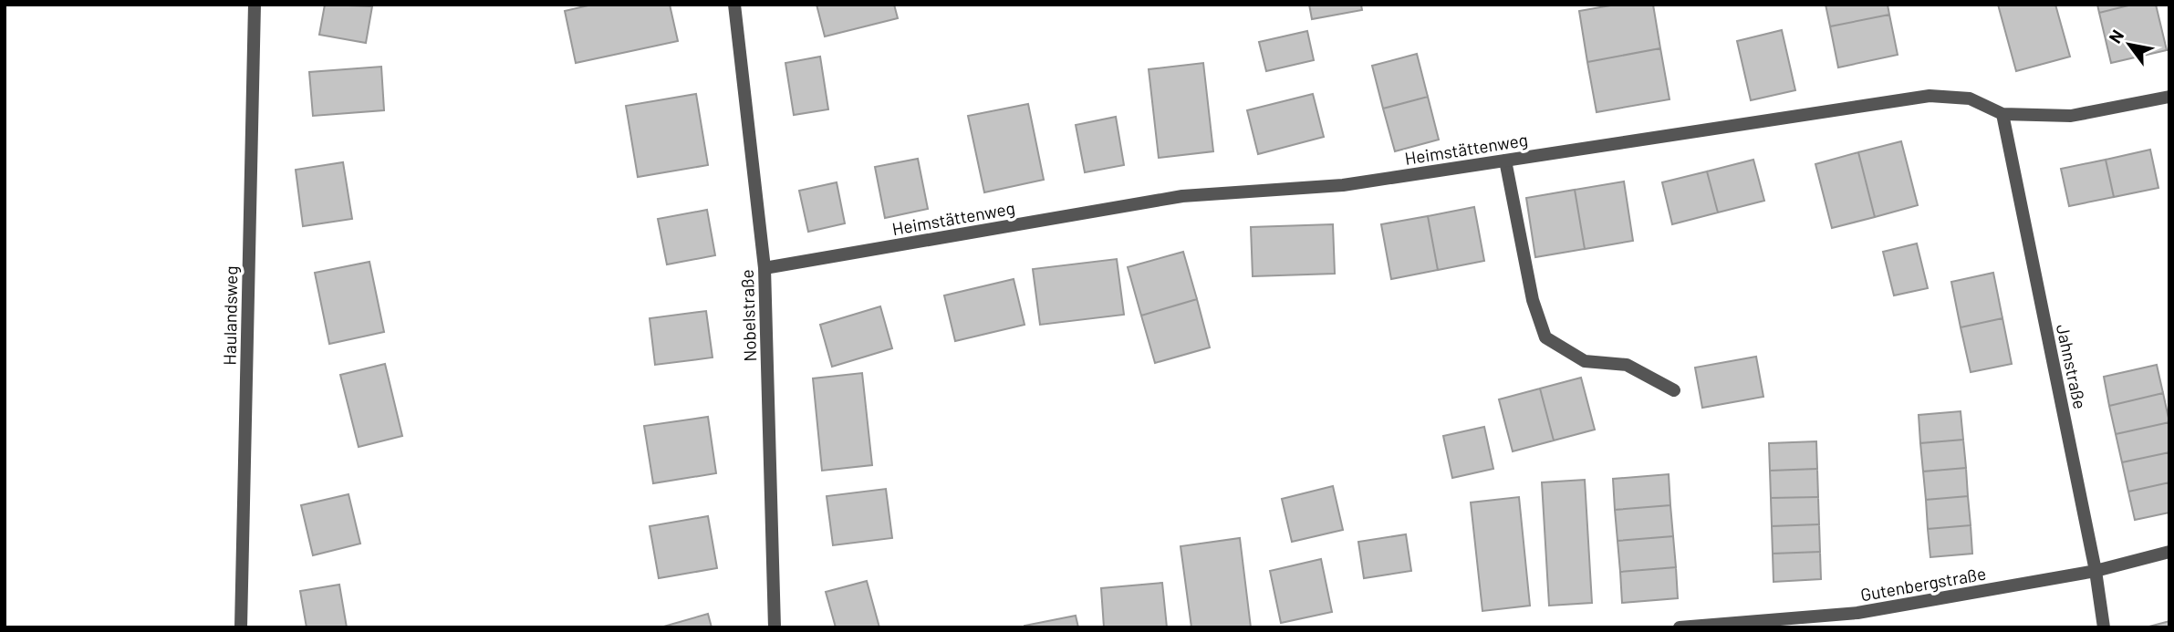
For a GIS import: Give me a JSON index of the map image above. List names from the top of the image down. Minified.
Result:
{"streets":{"street":["Heimstättenweg","Haulandsweg","Nobelstraße","Jahnstraße","Gutenbergstraße"]},"crossings":[["Heimstättenweg","Nobelstraße"],["Heimstättenweg","Jahnstraße"],["Jahnstraße","Gutenbergstraße"]],"north":"top left"}
